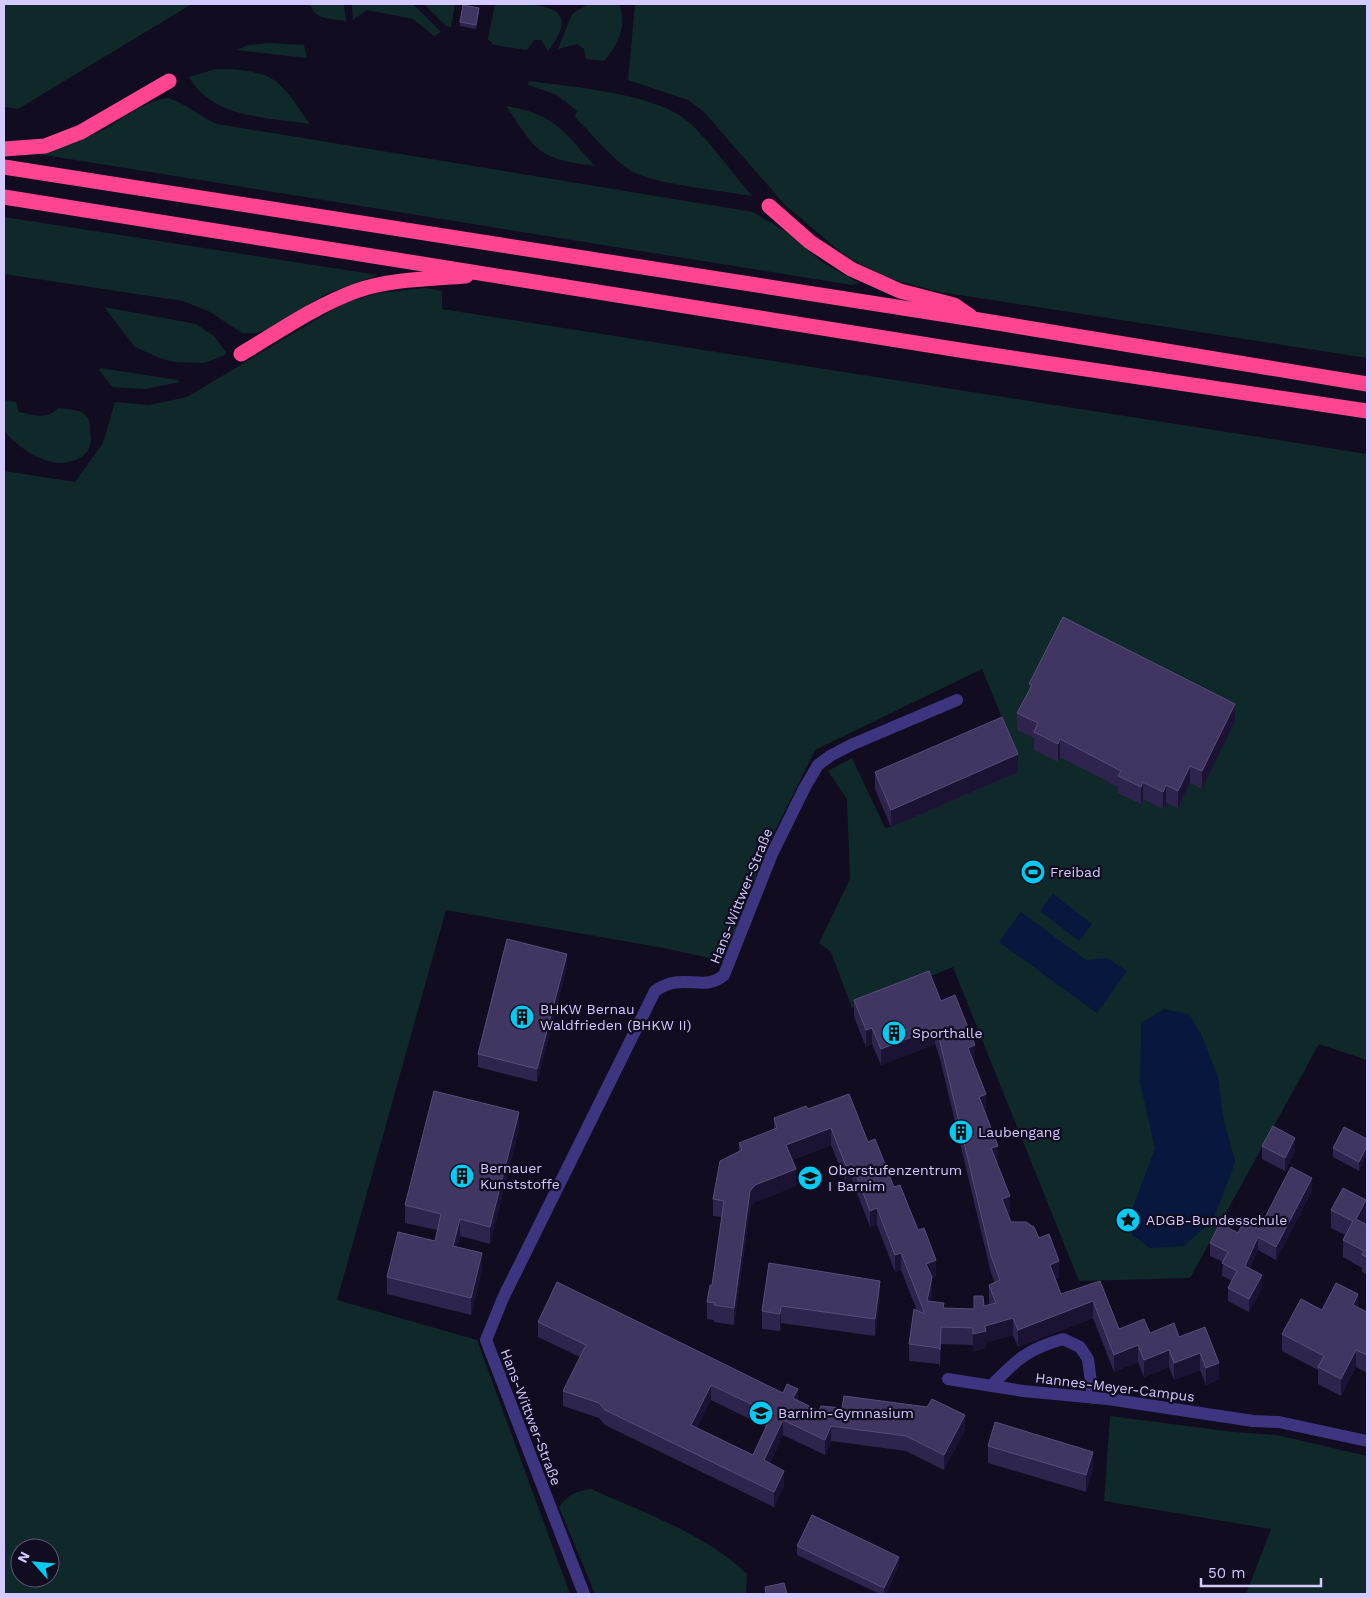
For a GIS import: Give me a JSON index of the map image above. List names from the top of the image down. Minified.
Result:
{"streets":{"street":["Hans-Wittwer-Straße","Hannes-Meyer-Campus"]},"places":{"sports":["Freibad"],"building":["BHKW Bernau Waldfrieden (BHKW II)","Sporthalle","Laubengang","Bernauer Kunststoffe"],"school or university":["Oberstufenzentrum I Barnim","Barnim-Gymnasium"],"place":["ADGB-Bundesschule"]},"scale_bar":"50 m","north":"top left"}
